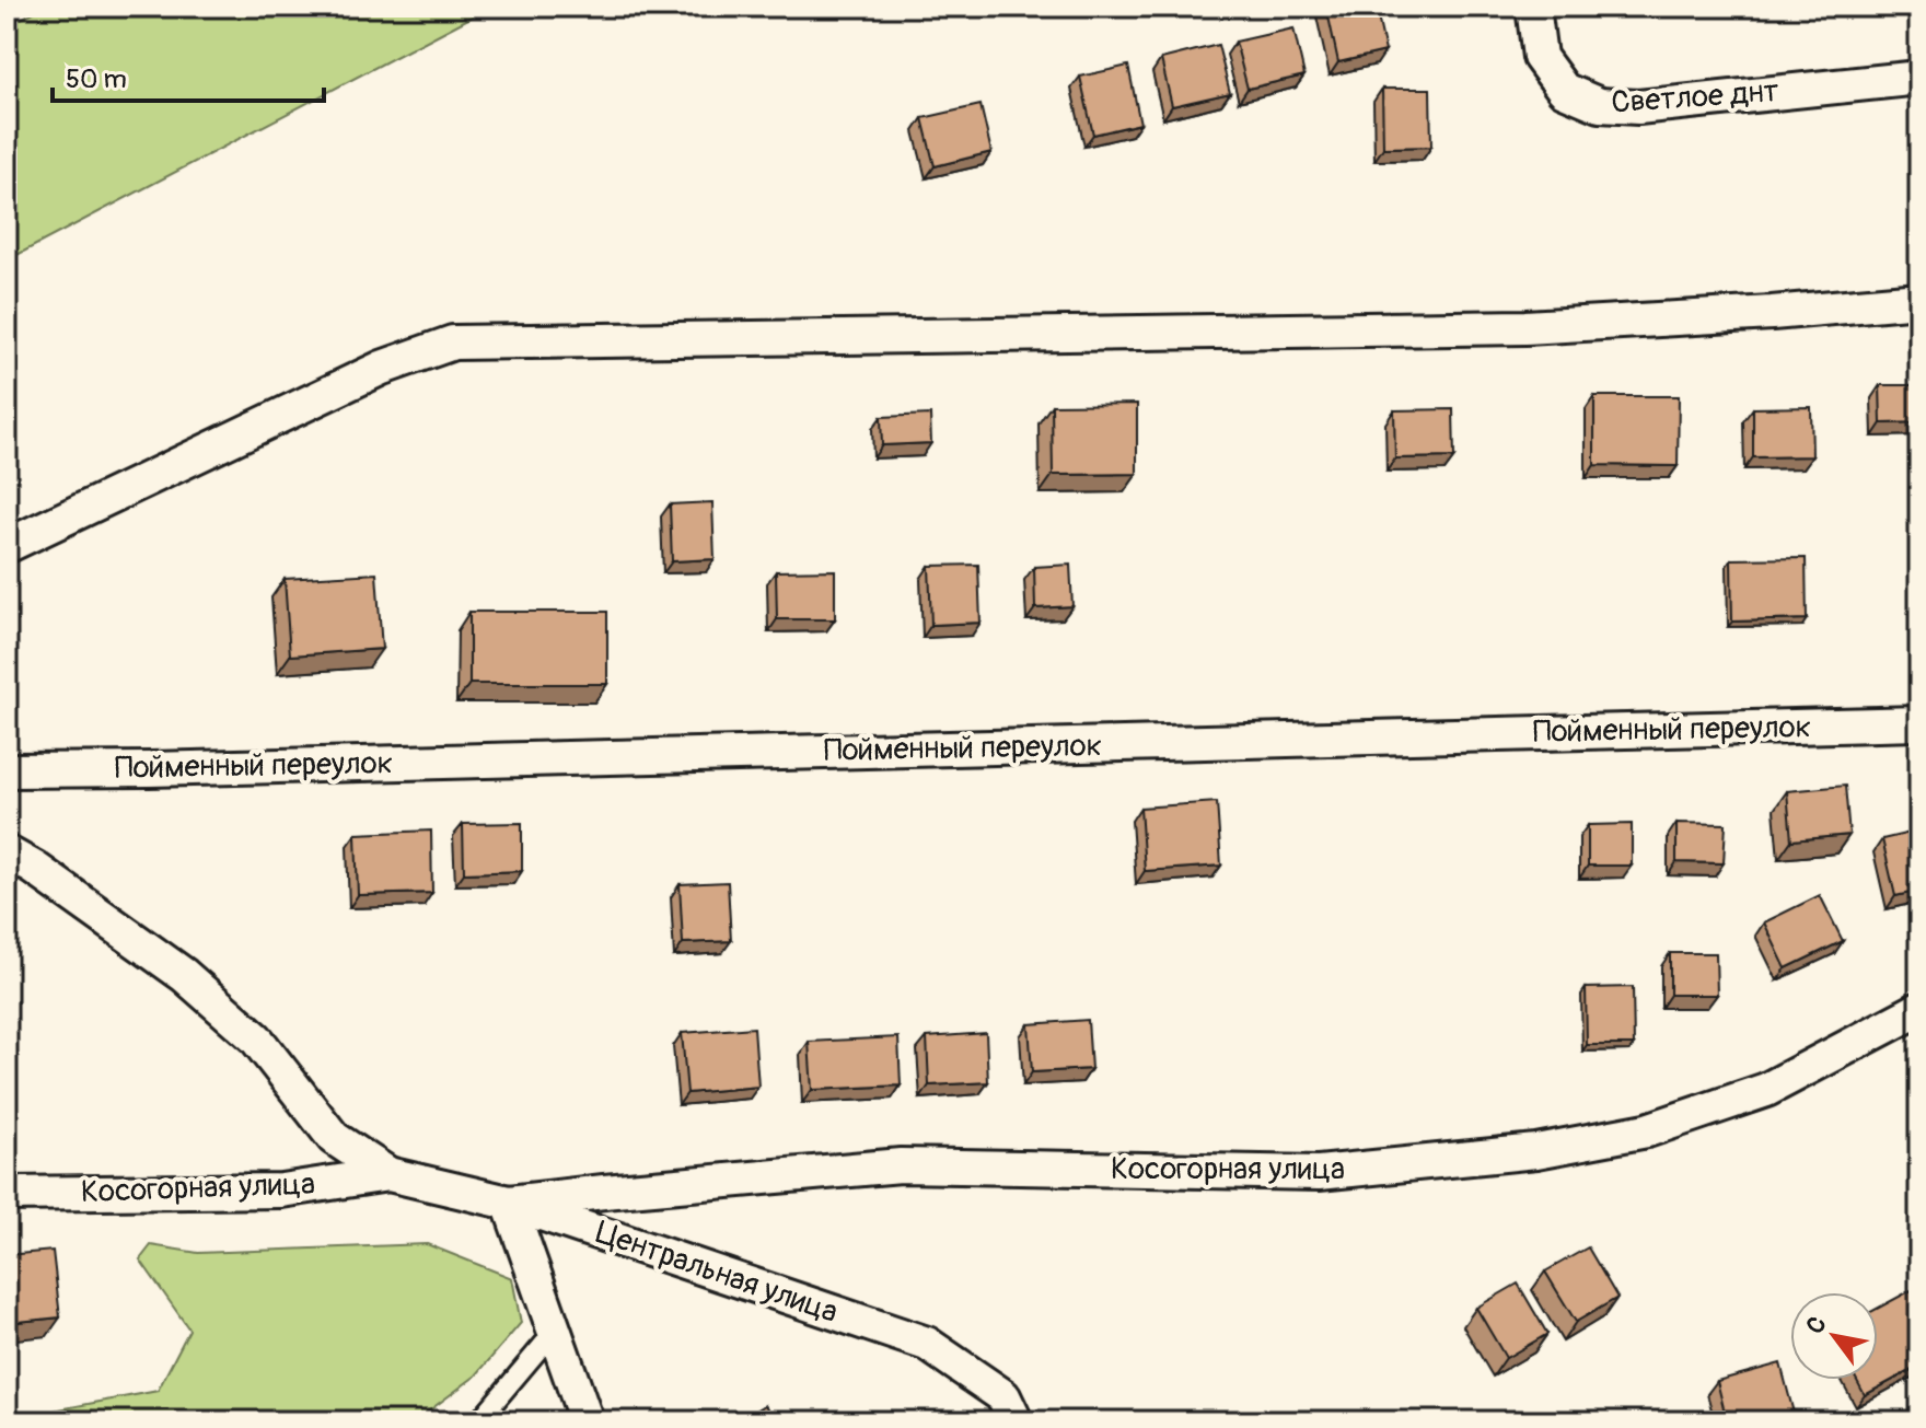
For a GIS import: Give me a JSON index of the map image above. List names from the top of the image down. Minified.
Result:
{"streets":{"street":["Светлое днт","Пойменный переулок","Косогорная улица","Центральная улица"]},"crossings":[["Косогорная улица","Центральная улица"]],"scale_bar":"50 m","north":"top left"}
